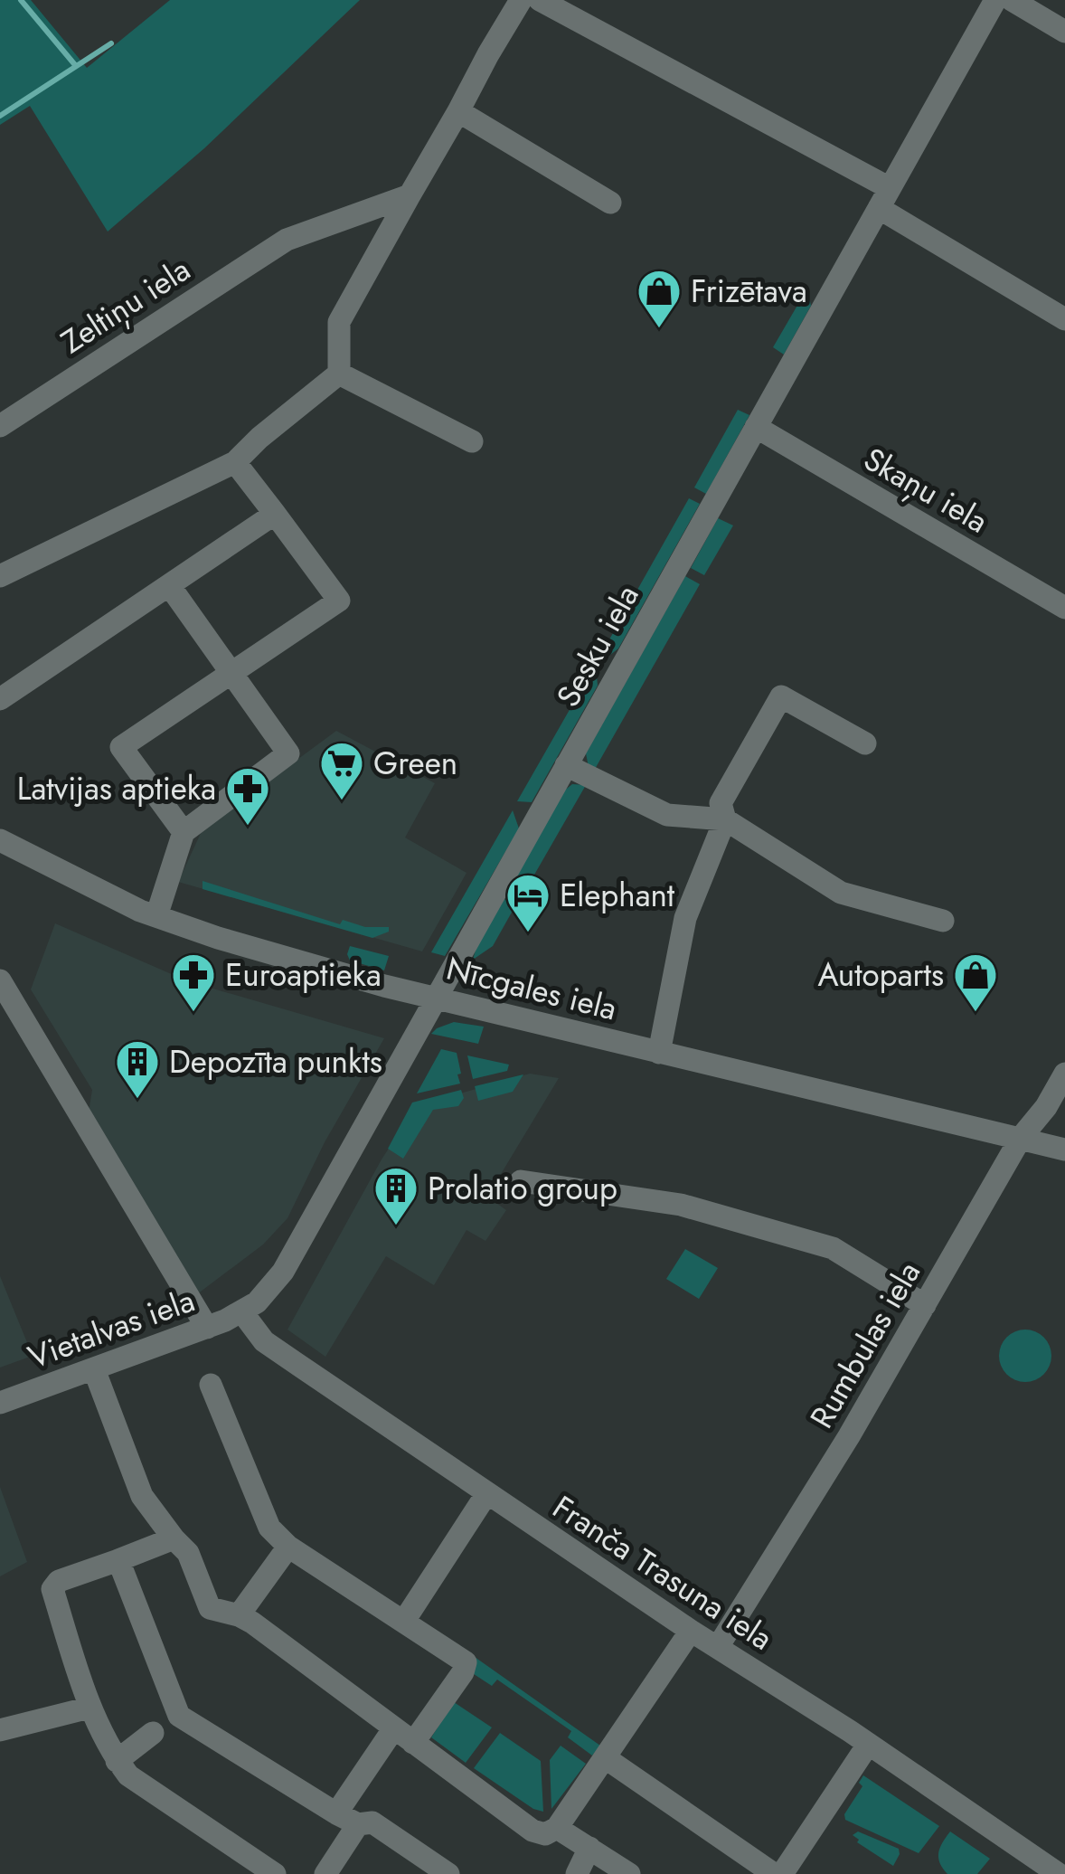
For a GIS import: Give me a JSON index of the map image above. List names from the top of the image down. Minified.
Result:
{"streets":{"street":["Zeltiņu iela","Skaņu iela","Sesku iela","Nīcgales iela","Vietalvas iela","Rumbulas iela","Franča Trasuna iela"]},"crossings":[["Skaņu iela","Sesku iela"],["Sesku iela","Nīcgales iela"],["Sesku iela","Vietalvas iela"],["Sesku iela","Franča Trasuna iela"],["Nīcgales iela","Rumbulas iela"],["Vietalvas iela","Franča Trasuna iela"],["Rumbulas iela","Franča Trasuna iela"]],"places":{"shop":["Frizētava","Autoparts"],"supermarket":["Green"],"pharmacy":["Latvijas aptieka","Euroaptieka"],"hotel":["Elephant"],"building":["Depozīta punkts","Prolatio group"]}}
